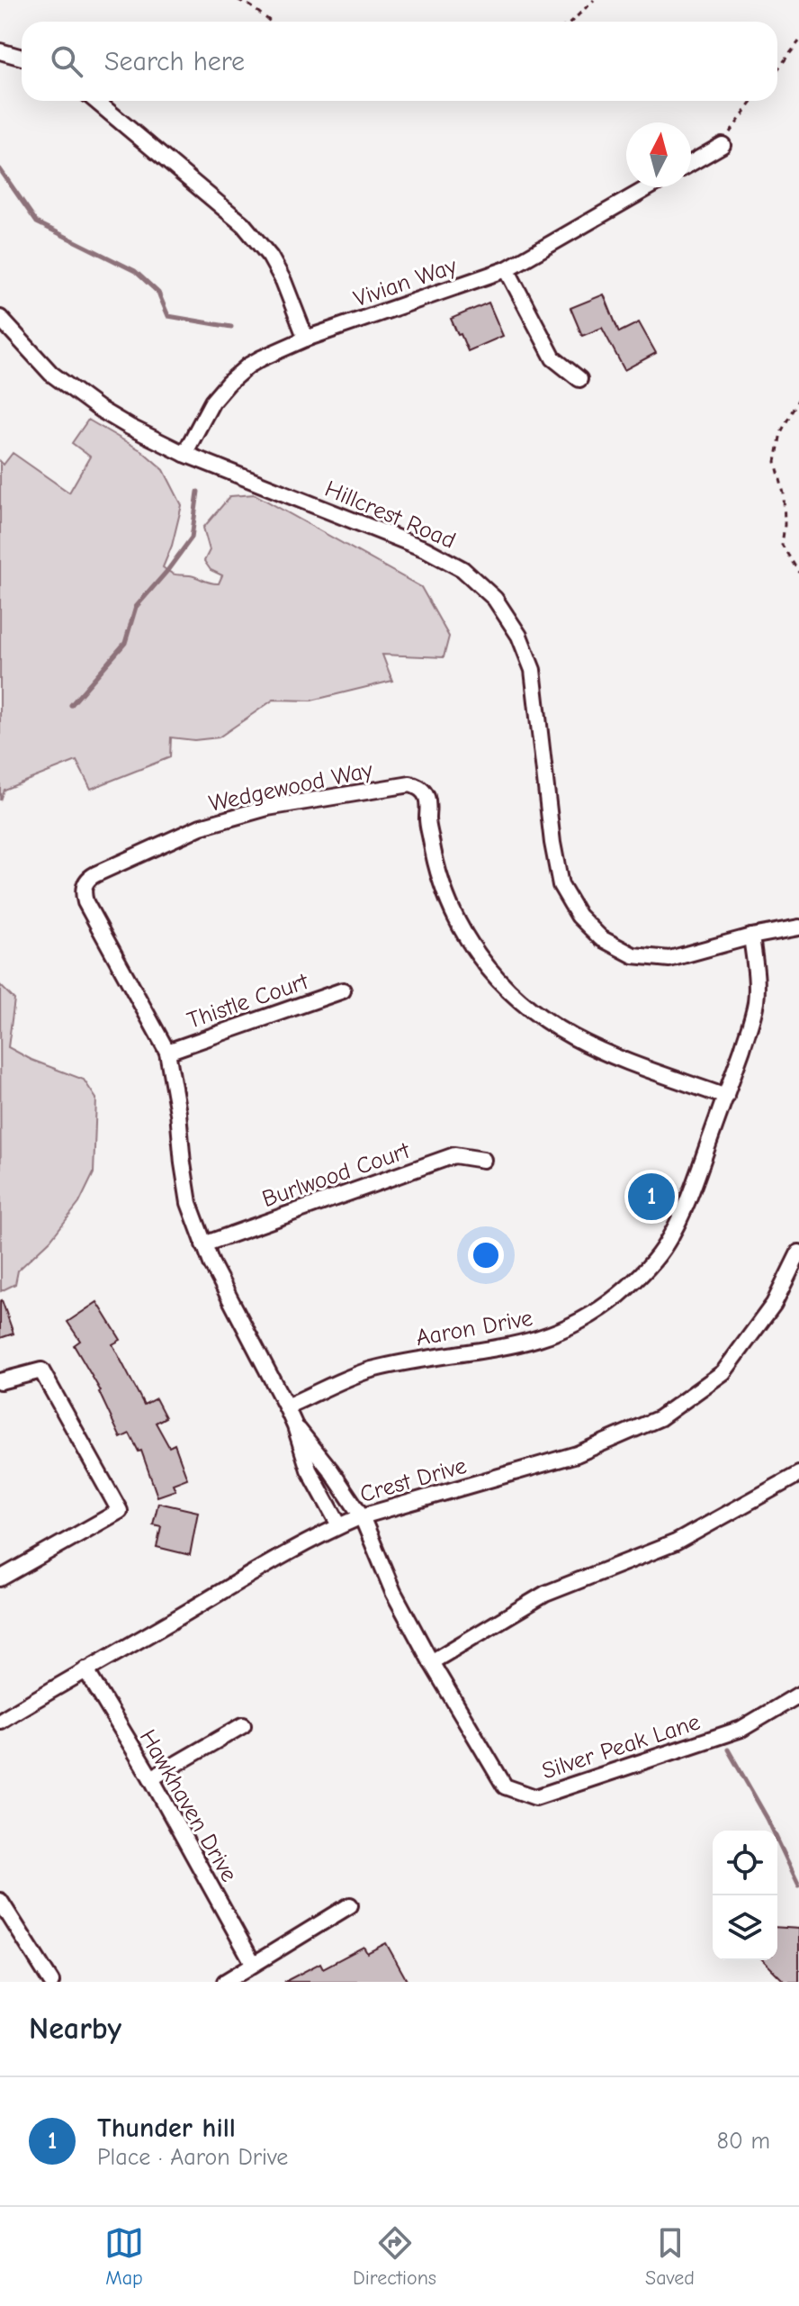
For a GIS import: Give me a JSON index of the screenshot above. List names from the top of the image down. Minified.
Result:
{"streets":{"street":["Vivian Way","Hillcrest Road","Wedgewood Way","Thistle Court","Burlwood Court","Aaron Drive","Crest Drive","Silver Peak Lane","Hawkhaven Drive"]},"crossings":[["Vivian Way","Hillcrest Road"],["Hillcrest Road","Aaron Drive"],["Wedgewood Way","Thistle Court"],["Wedgewood Way","Burlwood Court"],["Wedgewood Way","Aaron Drive"],["Wedgewood Way","Crest Drive"],["Wedgewood Way","Silver Peak Lane"],["Crest Drive","Silver Peak Lane"],["Crest Drive","Hawkhaven Drive"]],"north":"top","page":{"search":"Search here","pins":"1","heading":"Nearby","list":[{"mark":"1","name":"Thunder hill","note":"Place · Aaron Drive","value":"80 m"}],"nav":["Map","Directions","Saved"]}}
